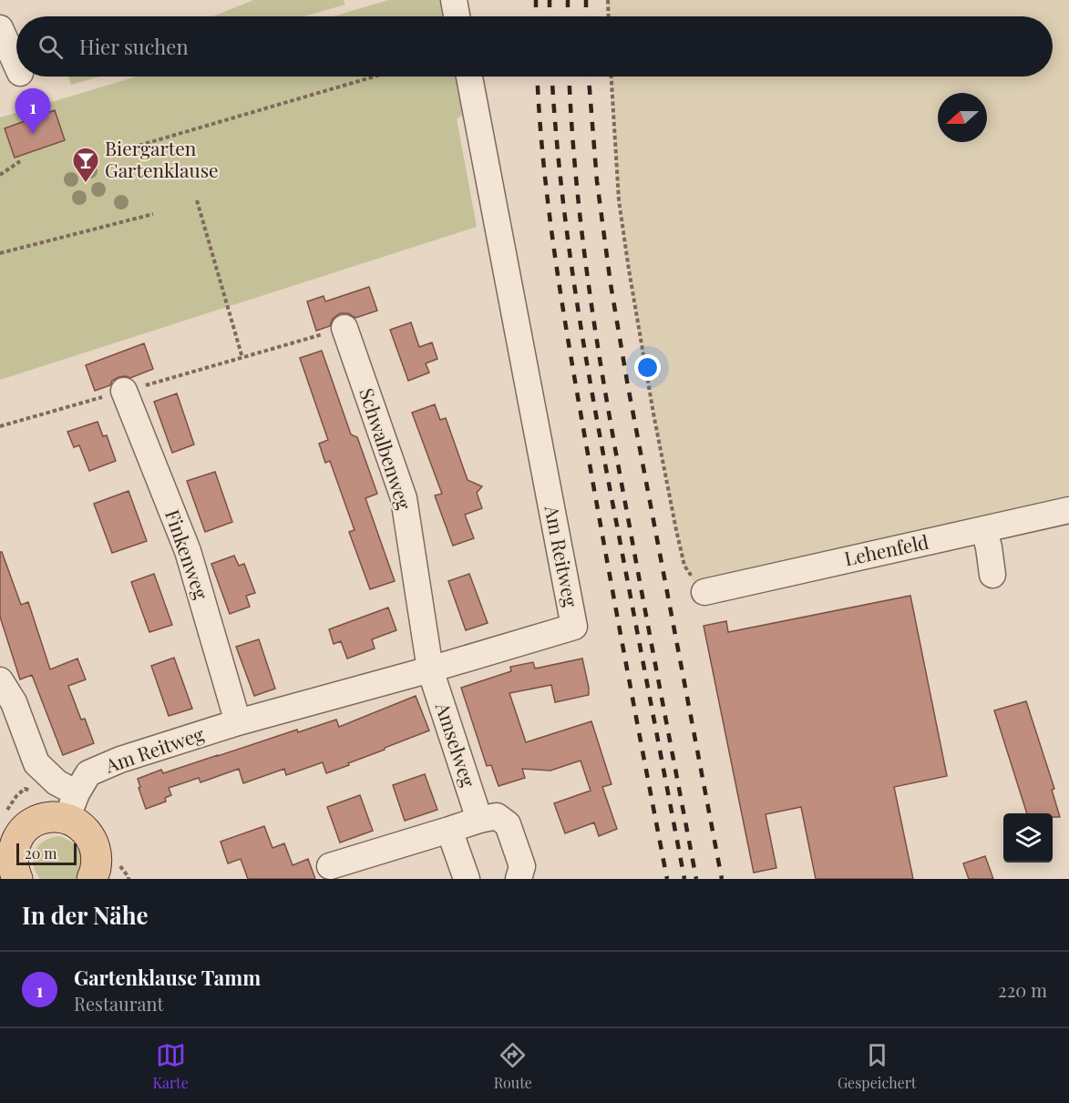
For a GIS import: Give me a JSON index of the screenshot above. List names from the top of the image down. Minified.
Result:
{"streets":{"street":["Schwalbenweg","Lehenfeld","Finkenweg","Am Reitweg","Amselweg"]},"crossings":[["Schwalbenweg","Am Reitweg"],["Schwalbenweg","Amselweg"],["Finkenweg","Am Reitweg"],["Am Reitweg","Amselweg"]],"places":{"bar":["Biergarten Gartenklause"]},"scale_bar":"20 m","north":"left","page":{"search":"Hier suchen","pins":"1","scale":"20 m","heading":"In der Nähe","list":[{"mark":"1","name":"Gartenklause Tamm","note":"Restaurant","value":"220 m"}],"nav":["Karte","Route","Gespeichert"]}}
